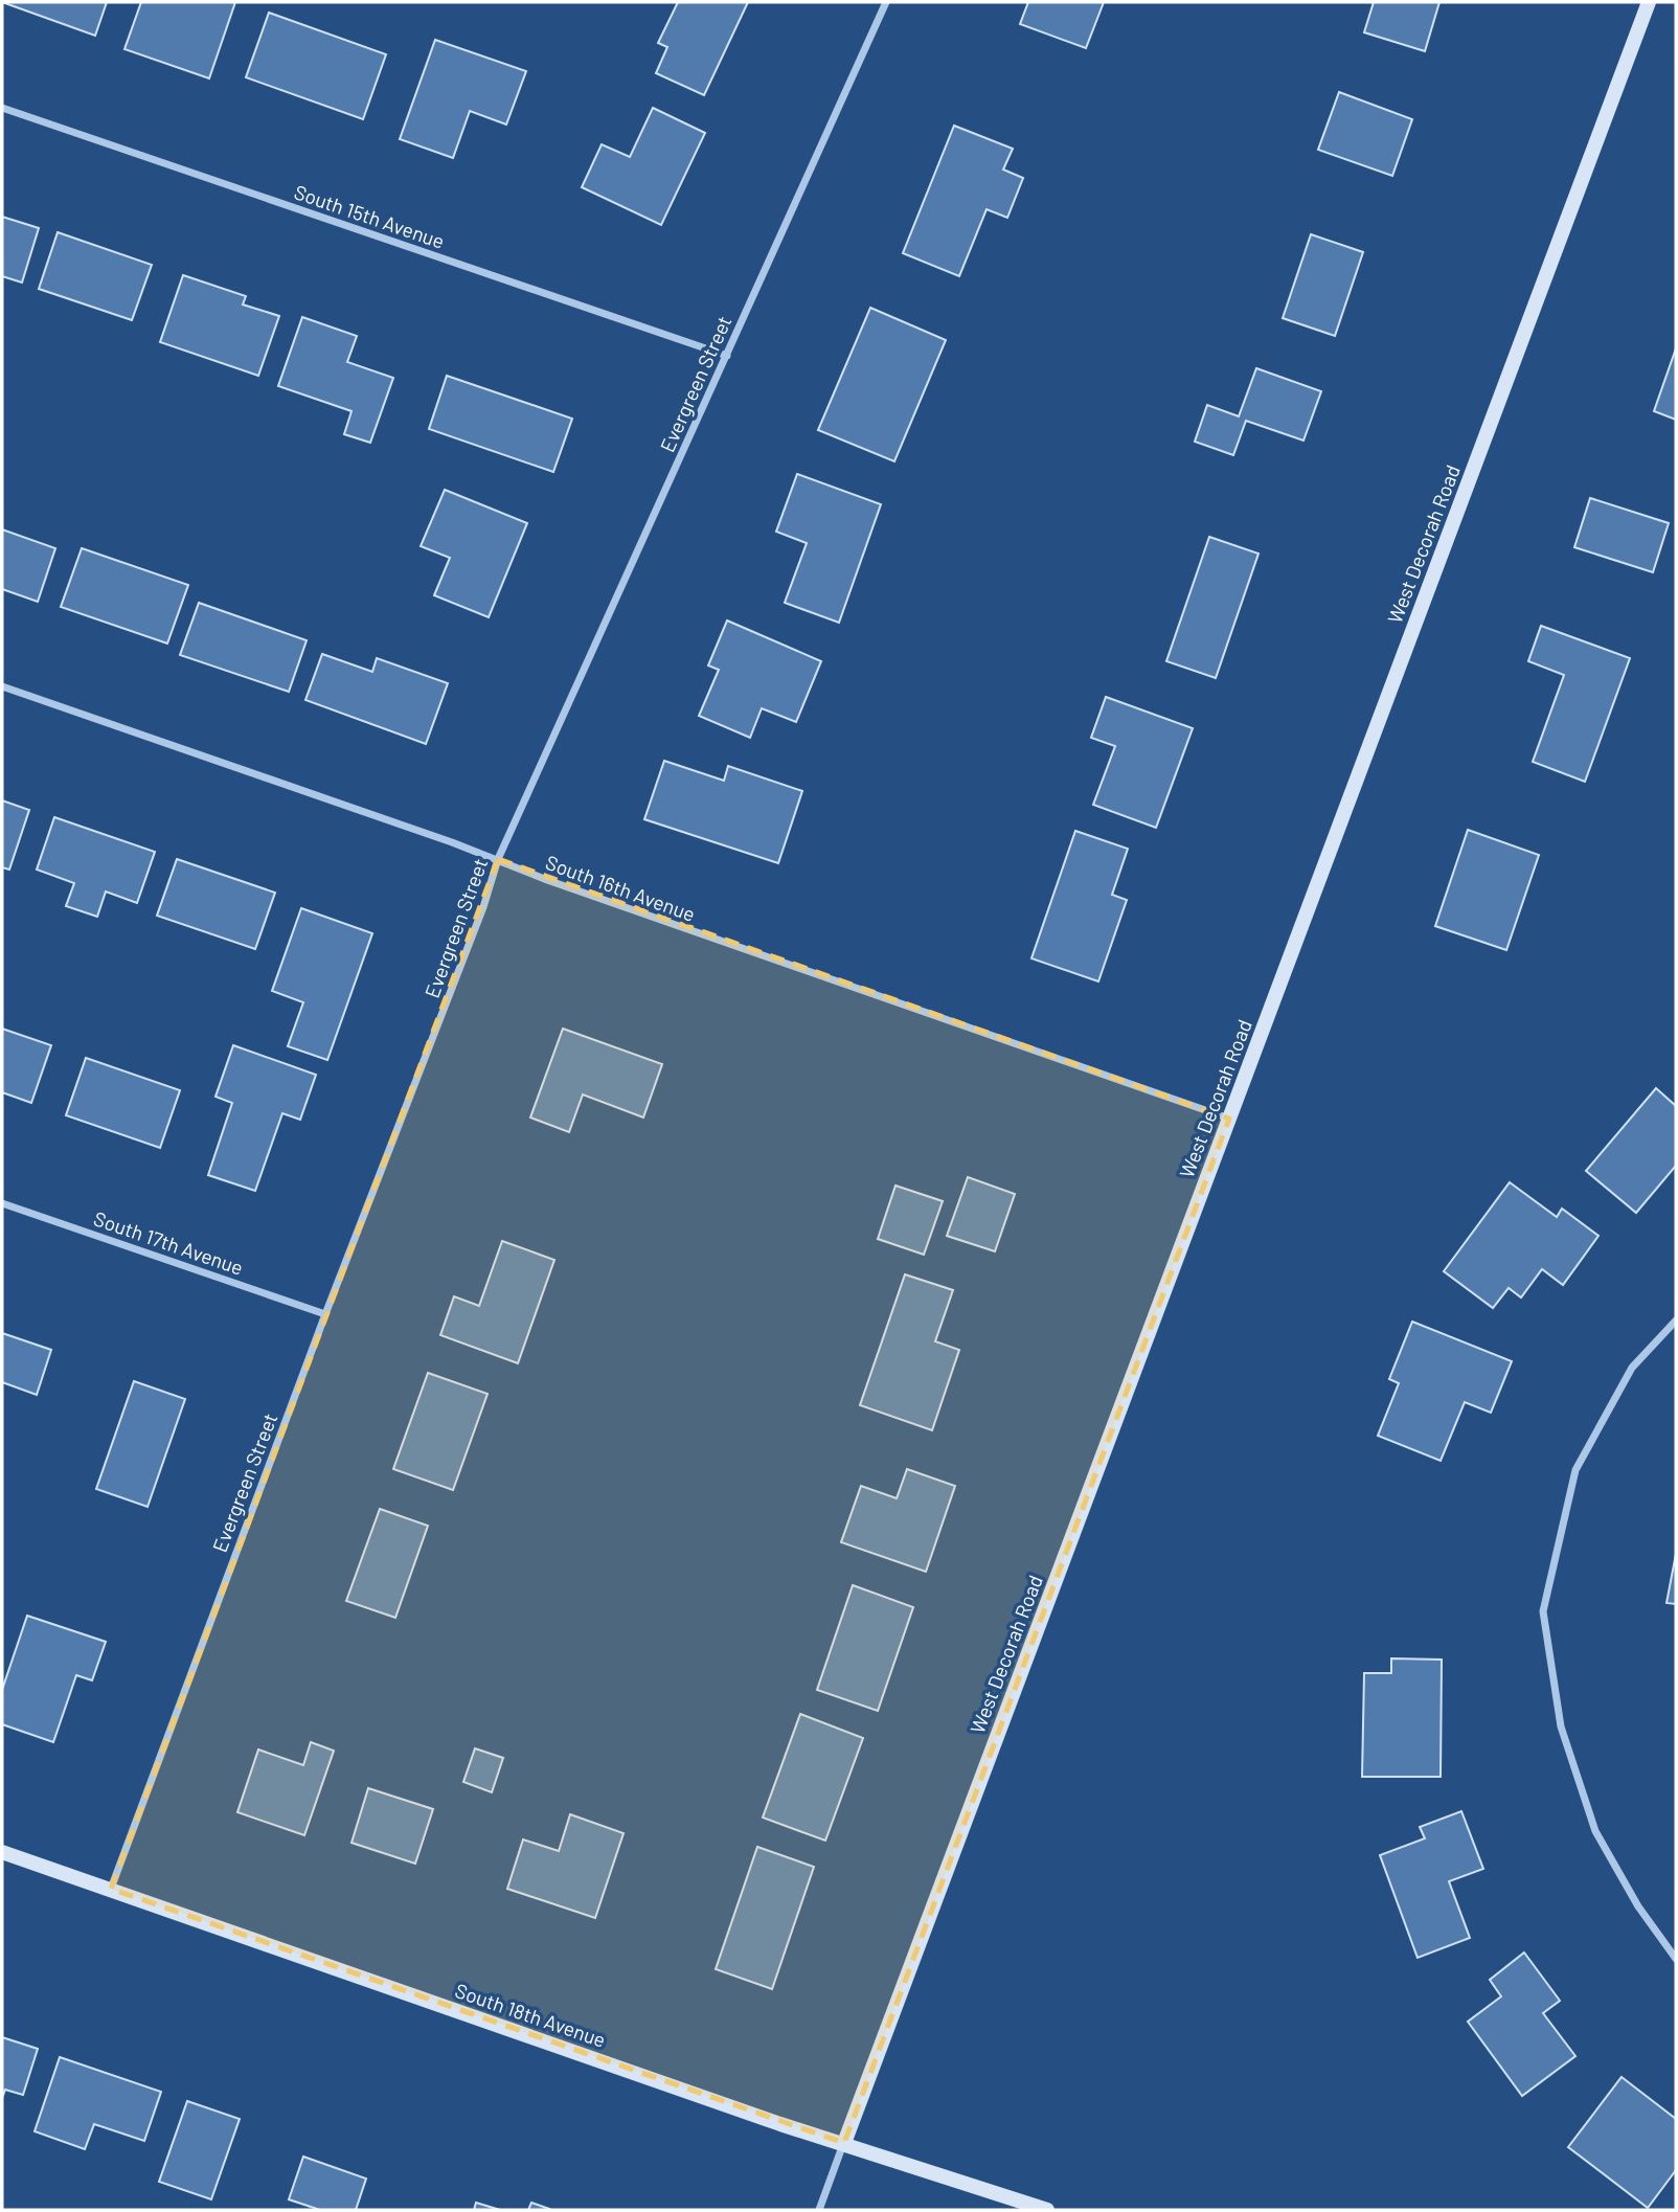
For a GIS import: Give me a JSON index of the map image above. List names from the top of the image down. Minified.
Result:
{"streets":{"street":["South 15th Avenue","Evergreen Street","West Decorah Road","South 16th Avenue","South 17th Avenue","South 18th Avenue"]},"crossings":[["South 15th Avenue","Evergreen Street"],["Evergreen Street","South 16th Avenue"],["Evergreen Street","South 17th Avenue"],["Evergreen Street","South 18th Avenue"],["West Decorah Road","South 16th Avenue"],["West Decorah Road","South 18th Avenue"]]}
